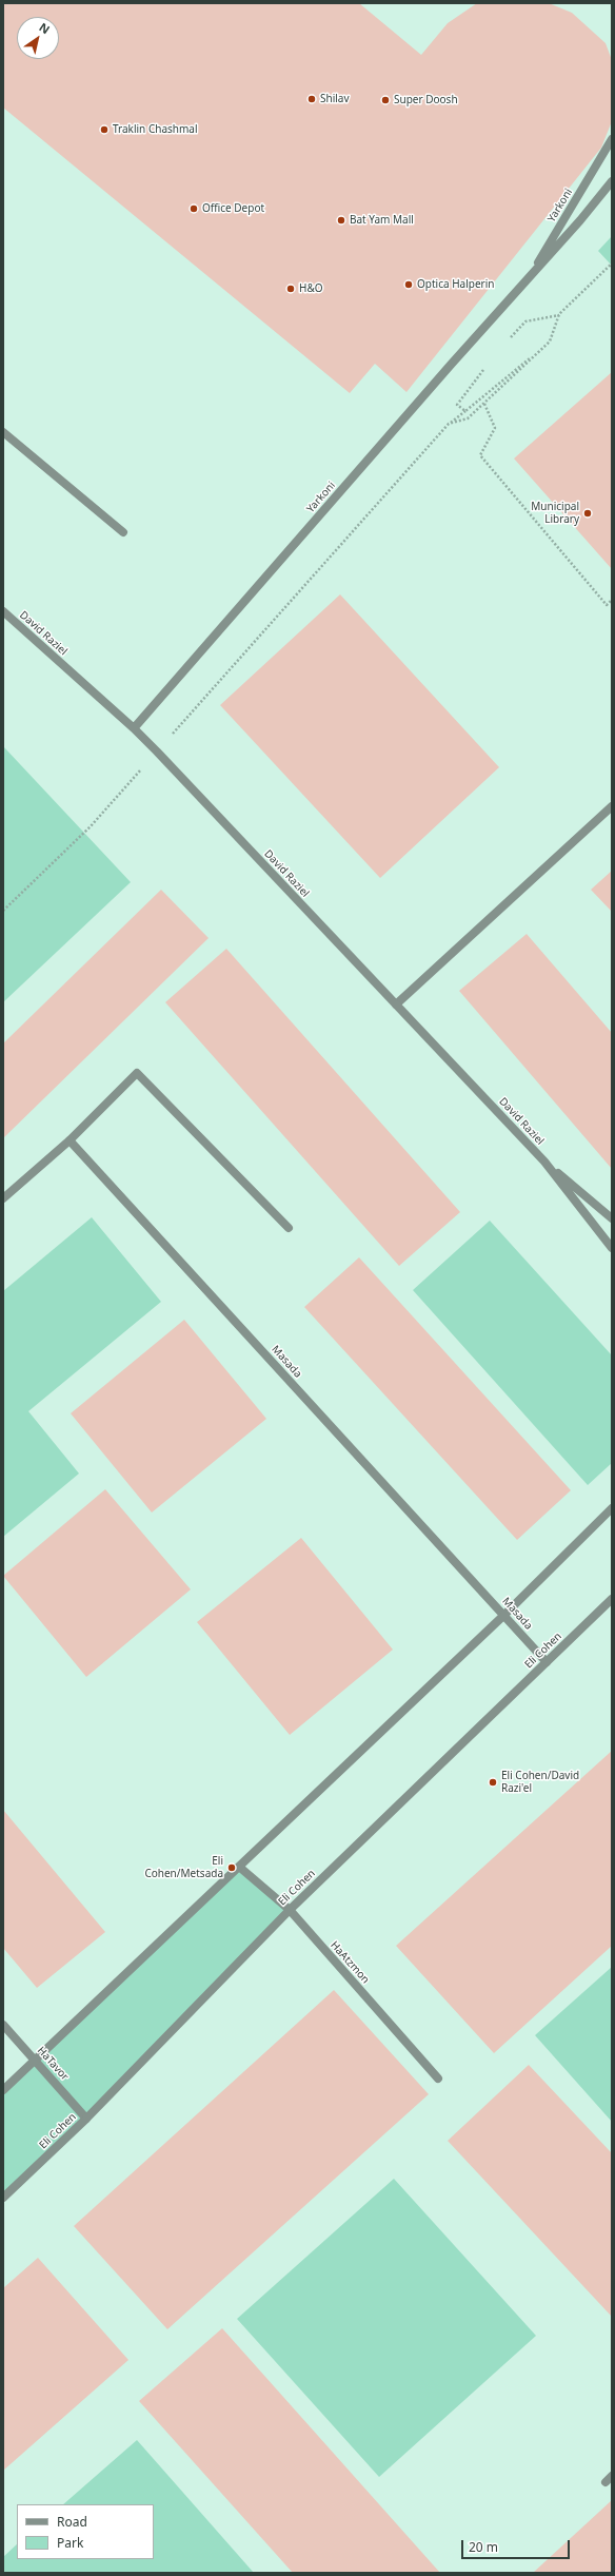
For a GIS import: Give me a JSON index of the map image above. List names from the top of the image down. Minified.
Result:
{"streets":{"street":["Yarkoni","David Raziel","Masada","Eli Cohen","HaAtzmon","HaTavor"]},"crossings":[["Yarkoni","David Raziel"],["Masada","Eli Cohen"],["Eli Cohen","HaAtzmon"],["Eli Cohen","HaTavor"]],"places":["Shilav","Super Doosh","Traklin Chashmal","Office Depot","Bat Yam Mall","Optica Halperin","H&O","Municipal Library","Eli Cohen/David Razi'el","Eli Cohen/Metsada"],"legend":["Road","Park"],"scale_bar":"20 m","north":"top right"}
